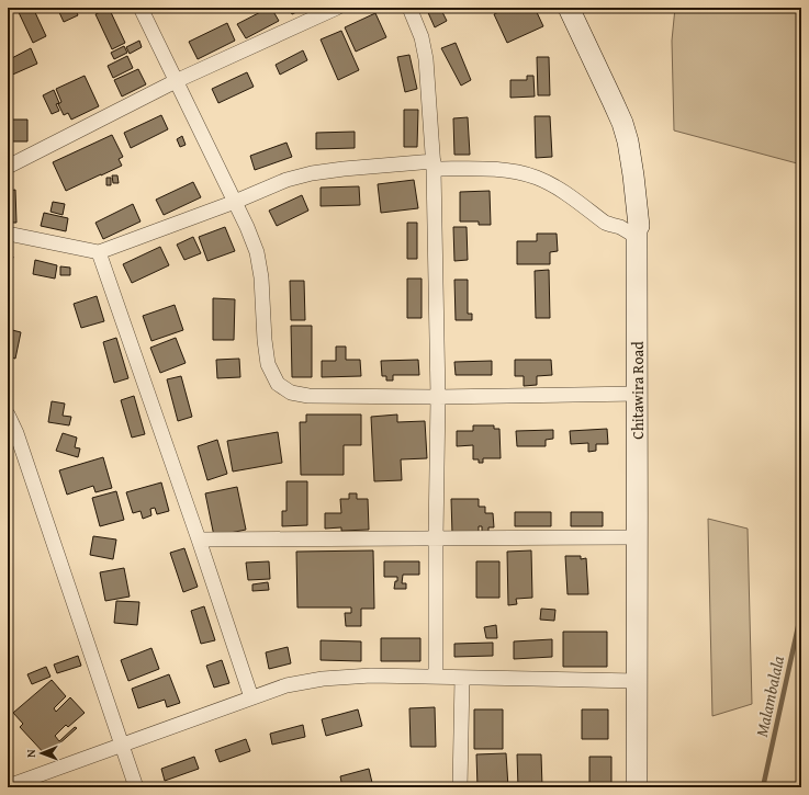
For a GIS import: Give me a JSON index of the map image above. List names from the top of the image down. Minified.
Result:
{"streets":{"street":["Chitawira Road"]},"water":["Malambalala"],"north":"left"}
